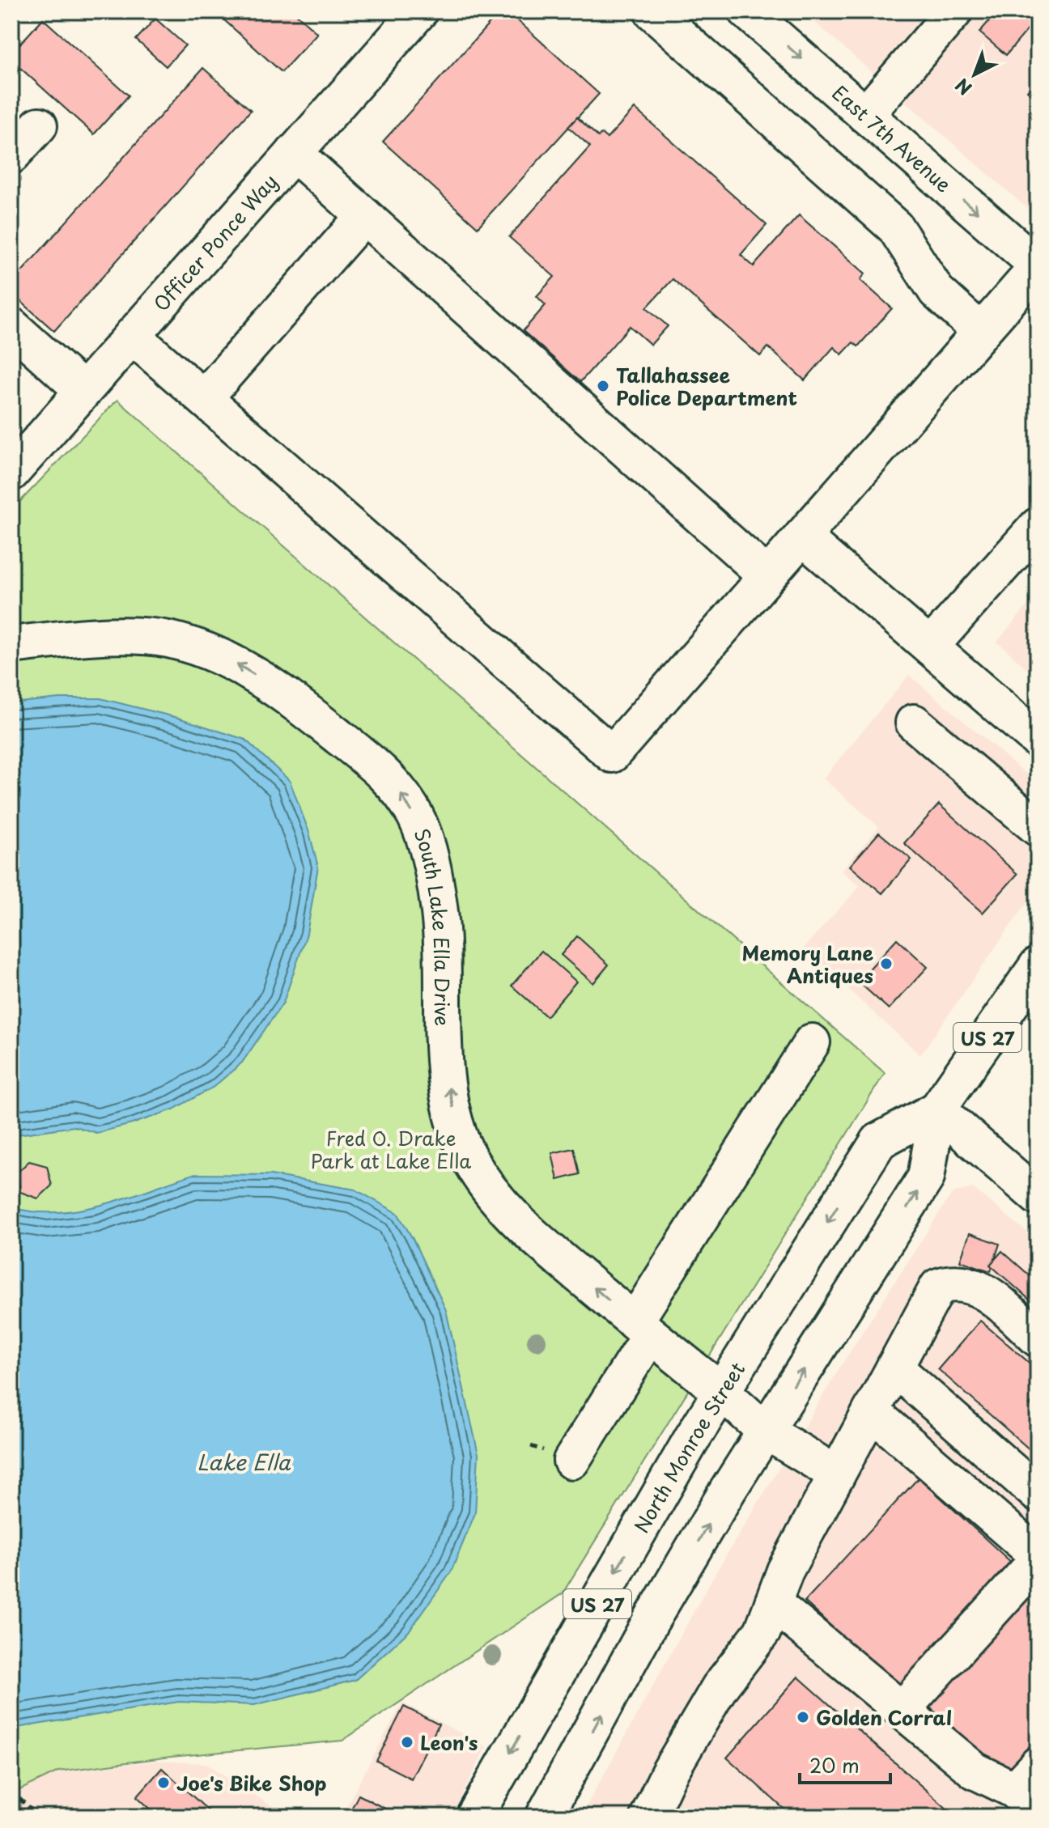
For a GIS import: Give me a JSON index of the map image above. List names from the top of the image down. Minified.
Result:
{"streets":{"street":["East 7th Avenue","Officer Ponce Way","South Lake Ella Drive","US 27","North Monroe Street"]},"crossings":[["South Lake Ella Drive","North Monroe Street"]],"one_way":["South Lake Ella Drive"],"water":["Lake Ella"],"parks":["Fred O. Drake Park at Lake Ella"],"places":["Tallahassee Police Department","Memory Lane Antiques","Golden Corral","Leon's","Joe's Bike Shop"],"scale_bar":"20 m","north":"bottom left"}
